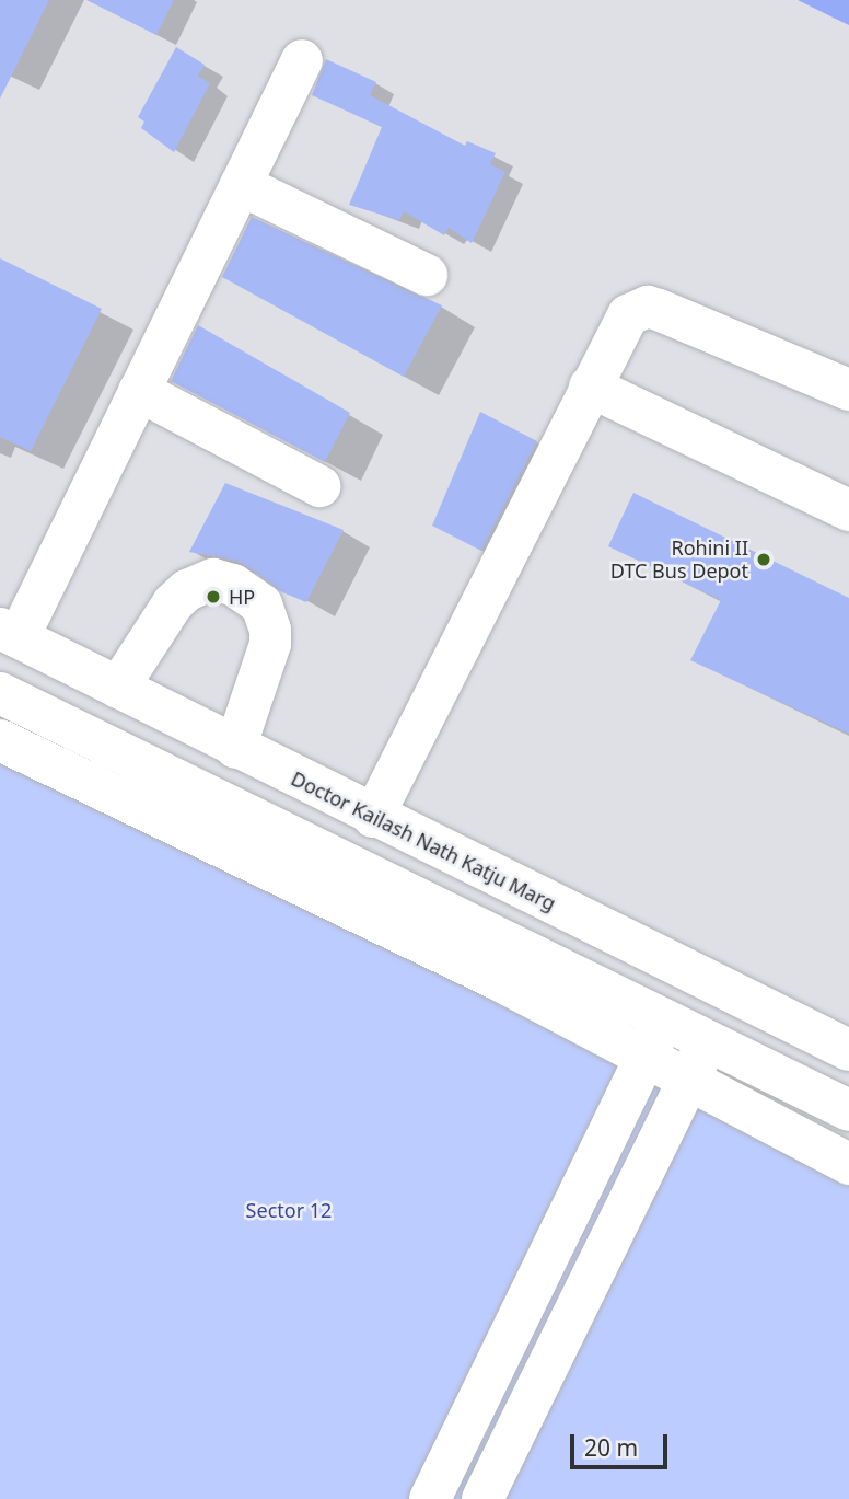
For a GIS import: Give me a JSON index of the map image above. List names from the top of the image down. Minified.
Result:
{"streets":{"main road":["Doctor Kailash Nath Katju Marg"]},"parks":["Sector 12"],"places":["Rohini II DTC Bus Depot","HP"],"scale_bar":"20 m"}
